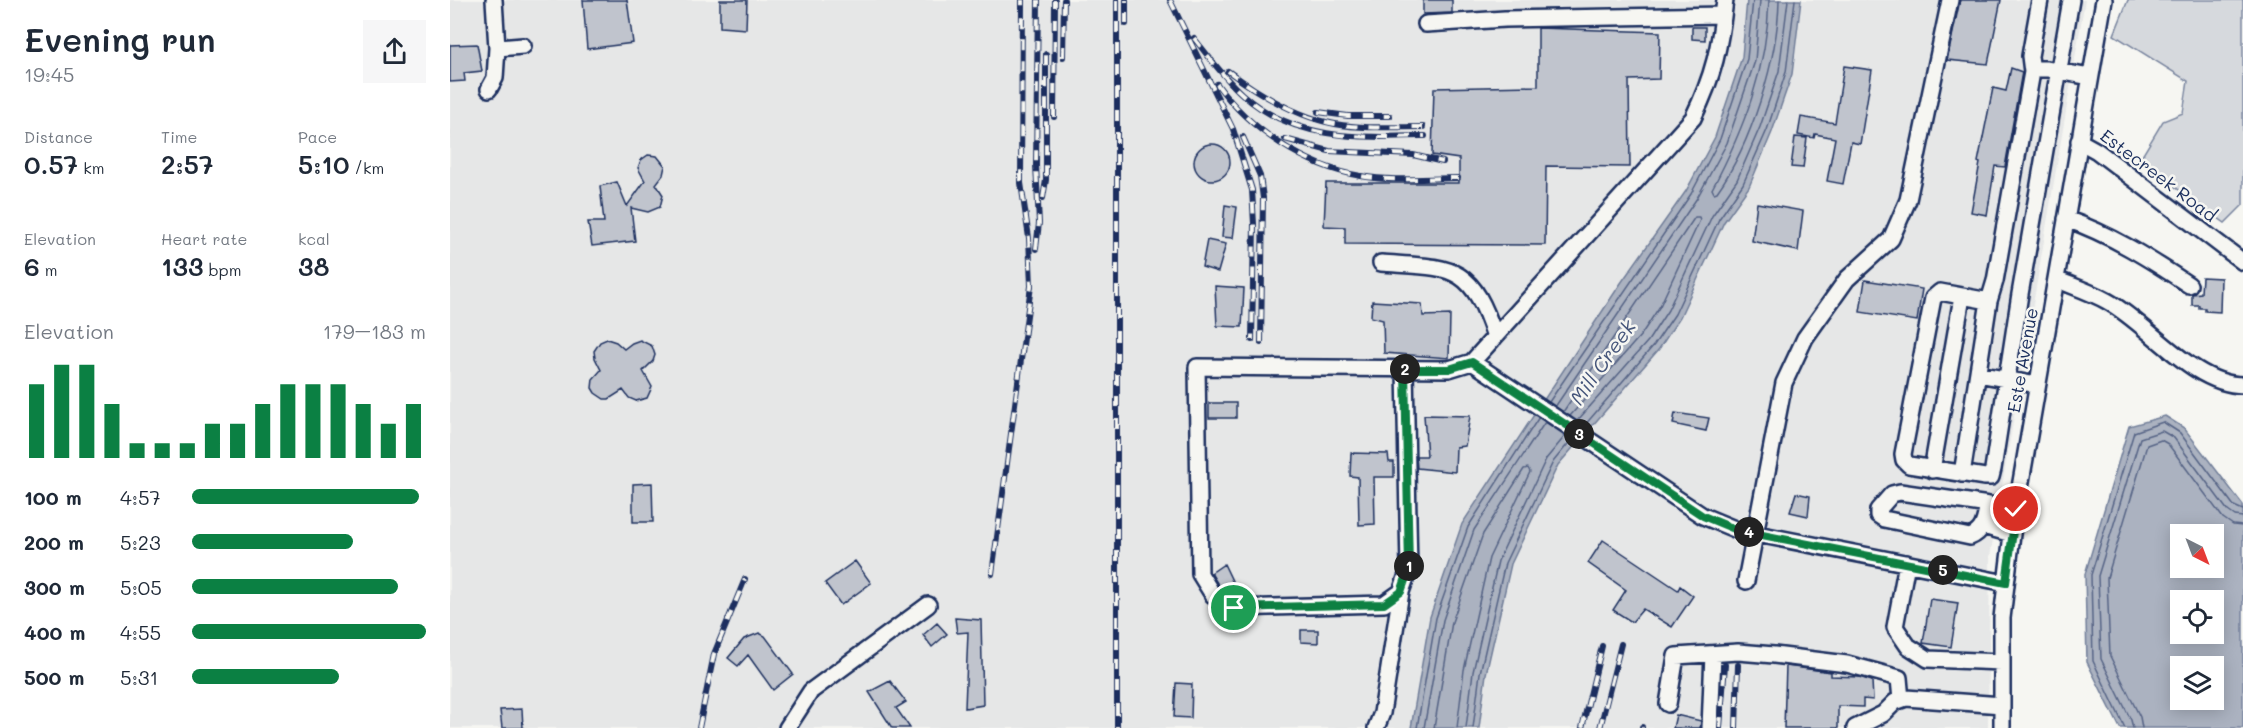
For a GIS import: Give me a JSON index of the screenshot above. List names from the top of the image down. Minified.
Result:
{"streets":{"street":["Estecreek Road","Este Avenue"]},"crossings":[["Estecreek Road","Este Avenue"]],"water":["Mill Creek"],"north":"bottom right","page":{"heading":["Evening run","19:45"],"stats":[["Distance","0.57 km"],["Time","2:57"],["Pace","5:10 /km"],["Elevation","6 m"],["Heart rate","133 bpm"],["kcal","38"]],"chart":["Elevation","179–183 m"],"pins":["2","3","4","1","5"],"list":[{"name":"100 m","note":"4:57"},{"name":"200 m","note":"5:23"},{"name":"300 m","note":"5:05"},{"name":"400 m","note":"4:55"},{"name":"500 m","note":"5:31"}]}}
